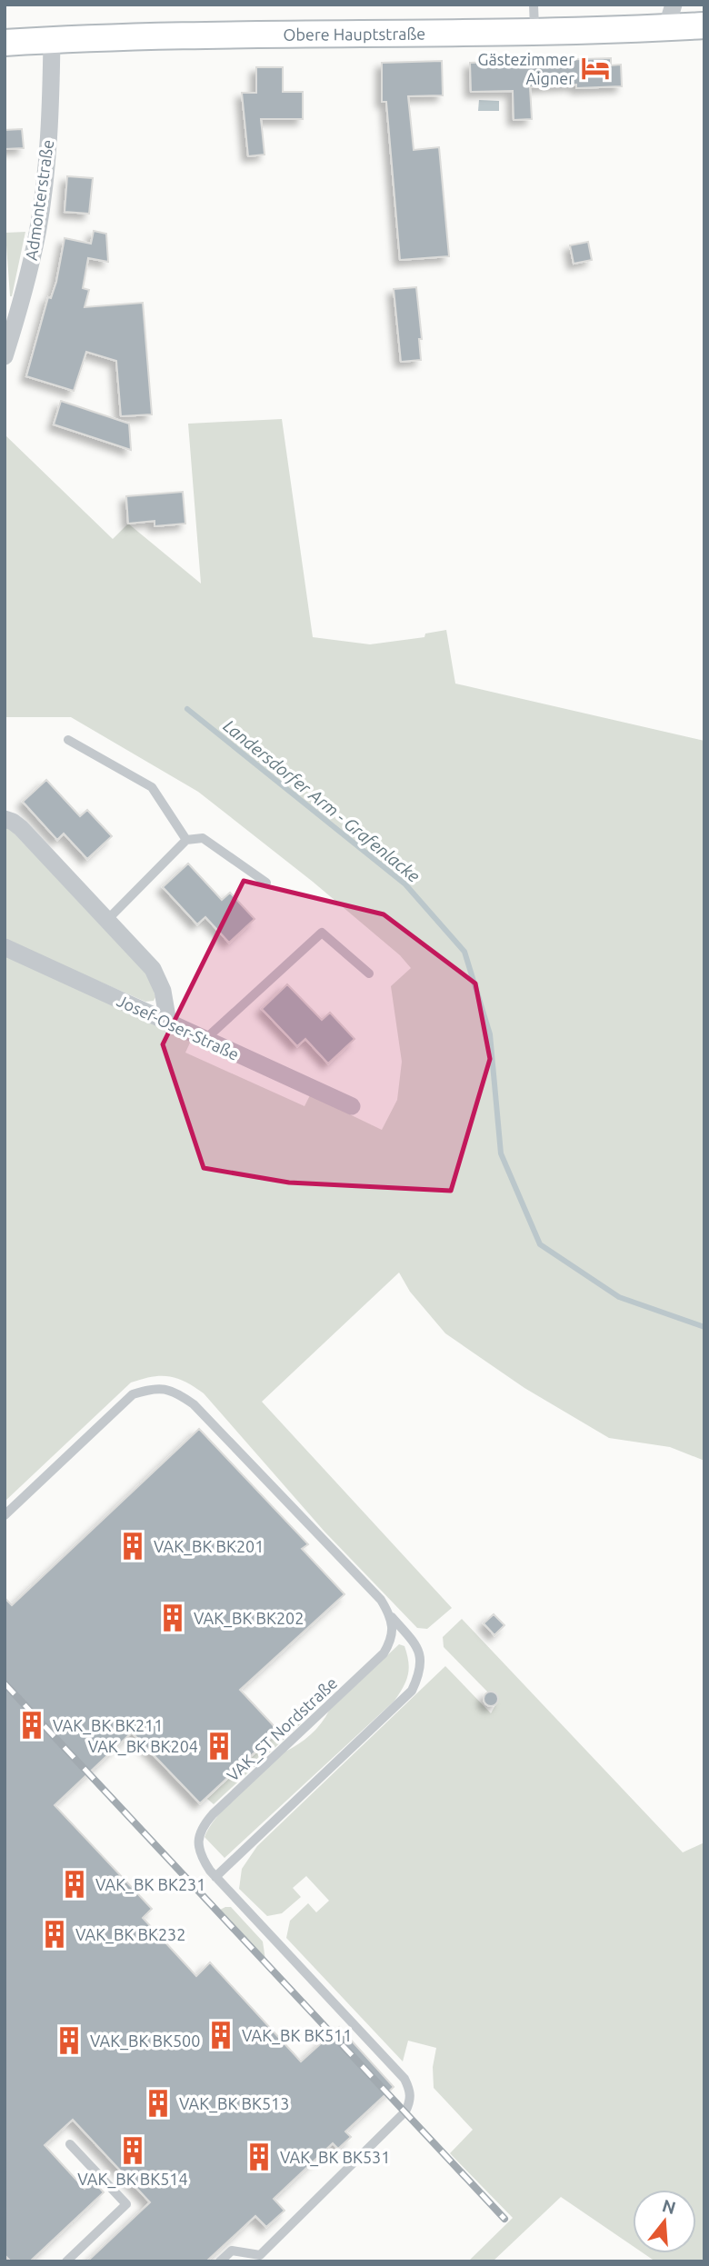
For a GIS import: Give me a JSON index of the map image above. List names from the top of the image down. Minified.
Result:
{"streets":{"main road":["Obere Hauptstraße"],"street":["Admonterstraße","Josef-Oser-Straße"],"lane":["VAK_ST Nordstraße"]},"crossings":[["Obere Hauptstraße","Admonterstraße"]],"water":["Landersdorfer Arm - Grafenlacke"],"places":{"hotel":["Gästezimmer Aigner"],"building":["VAK_BK BK201","VAK_BK BK202","VAK_BK BK211","VAK_BK BK204","VAK_BK BK231","VAK_BK BK232","VAK_BK BK511","VAK_BK BK500","VAK_BK BK513","VAK_BK BK514","VAK_BK BK531"]},"north":"top"}
